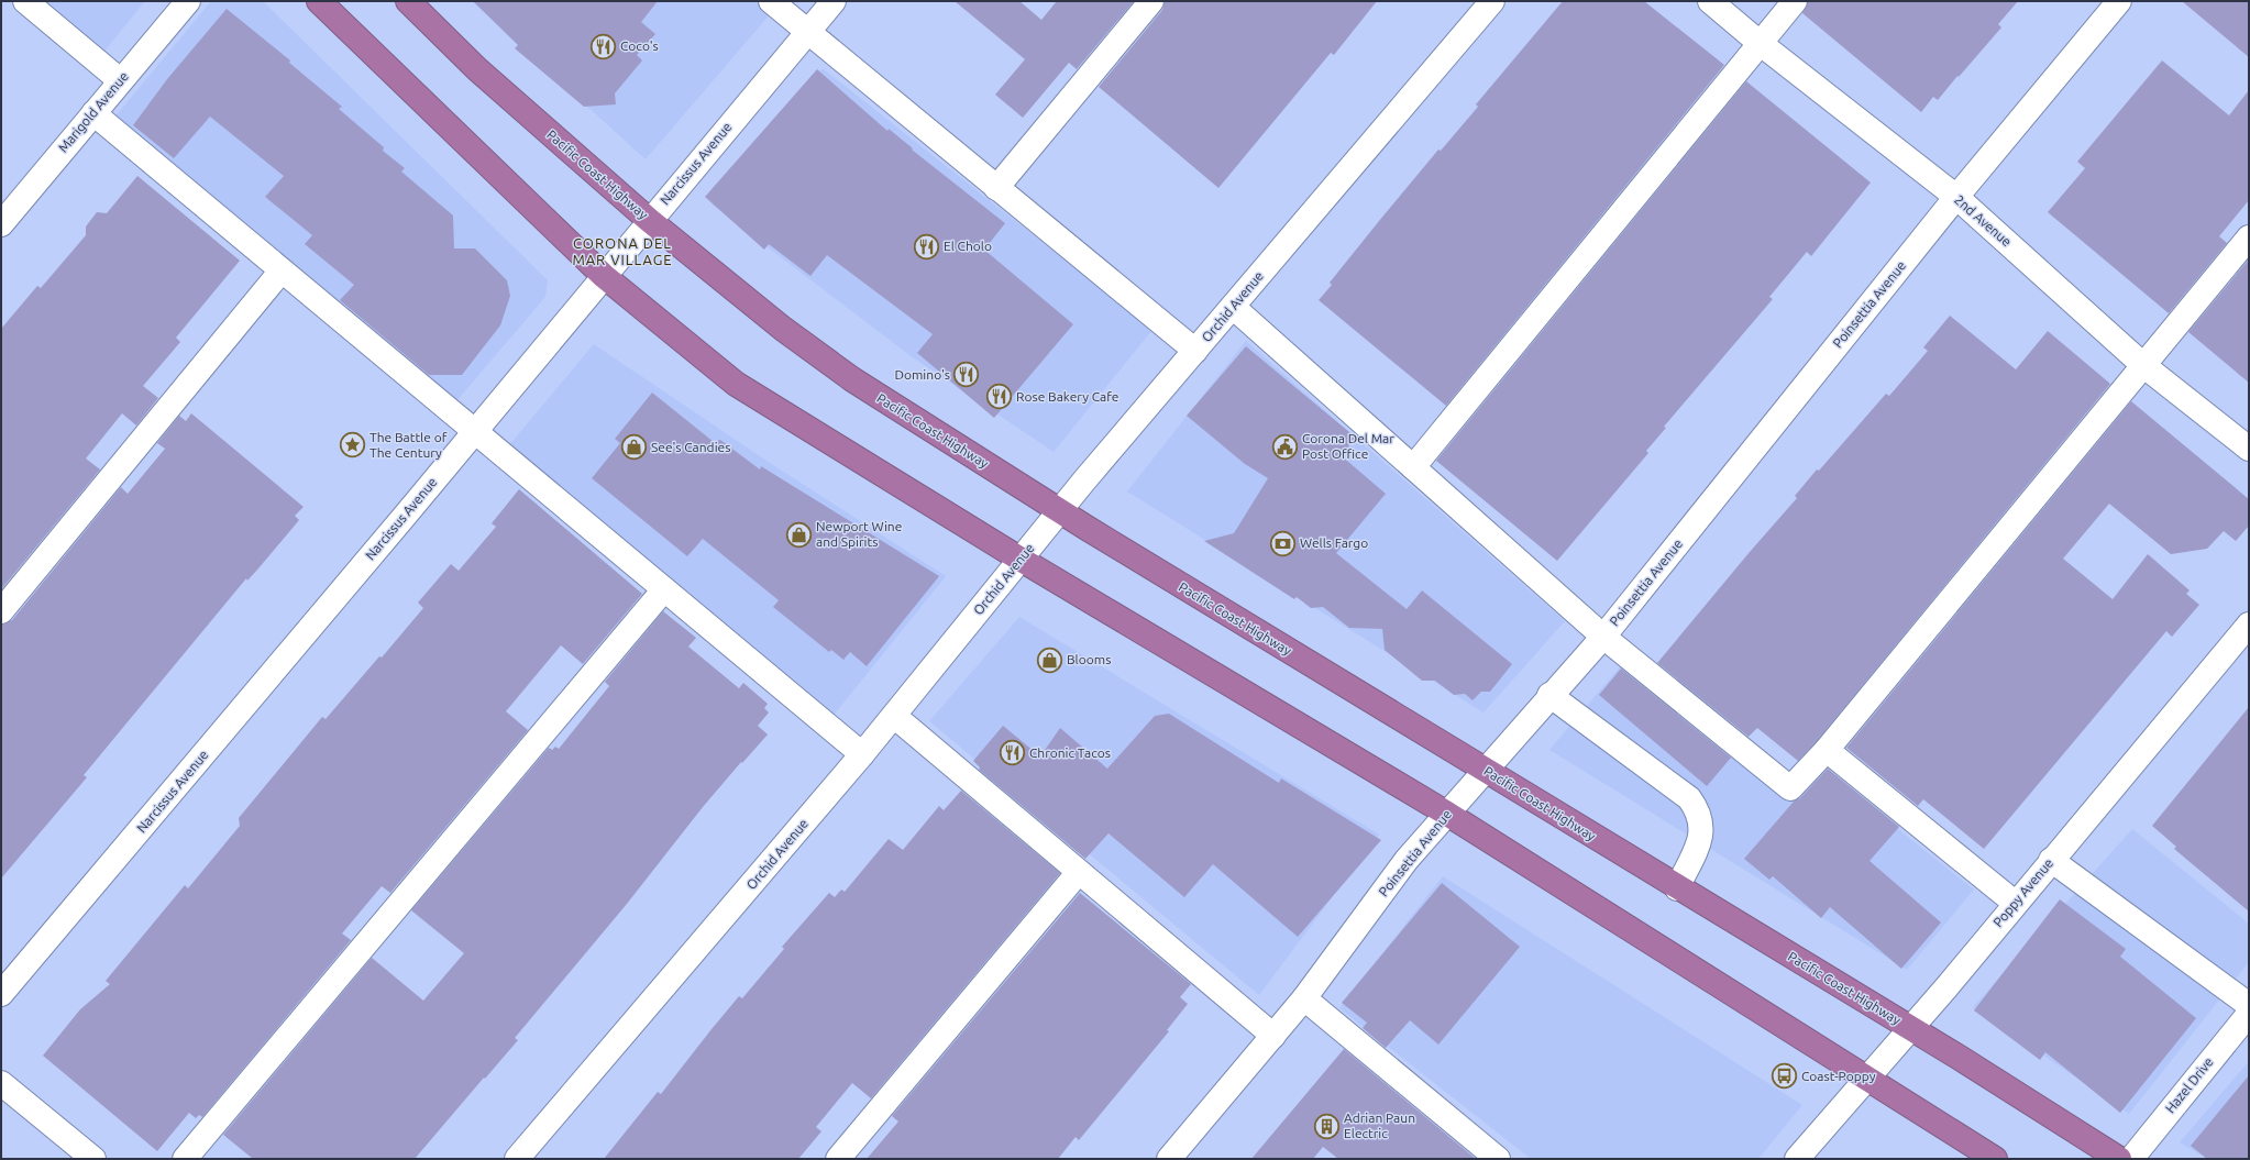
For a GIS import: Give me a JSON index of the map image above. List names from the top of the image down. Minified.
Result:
{"streets":{"highway":["Pacific Coast Highway"],"street":["Marigold Avenue","Narcissus Avenue","2nd Avenue","Poinsettia Avenue","Orchid Avenue","Poppy Avenue","Hazel Drive"]},"crossings":[["Narcissus Avenue","Pacific Coast Highway"],["Pacific Coast Highway","Poinsettia Avenue"],["Pacific Coast Highway","Orchid Avenue"],["Pacific Coast Highway","Poppy Avenue"],["2nd Avenue","Poinsettia Avenue"]],"districts":["CORONA DEL MAR VILLAGE"],"places":{"restaurant":["Coco's","El Cholo","Domino's","Rose Bakery Cafe","Chronic Tacos"],"place":["The Battle of The Century"],"public building":["Corona Del Mar Post Office"],"shop":["See's Candies","Newport Wine and Spirits","Blooms"],"bank":["Wells Fargo"],"bus stop":["Coast-Poppy"],"building":["Adrian Paun Electric"]}}
